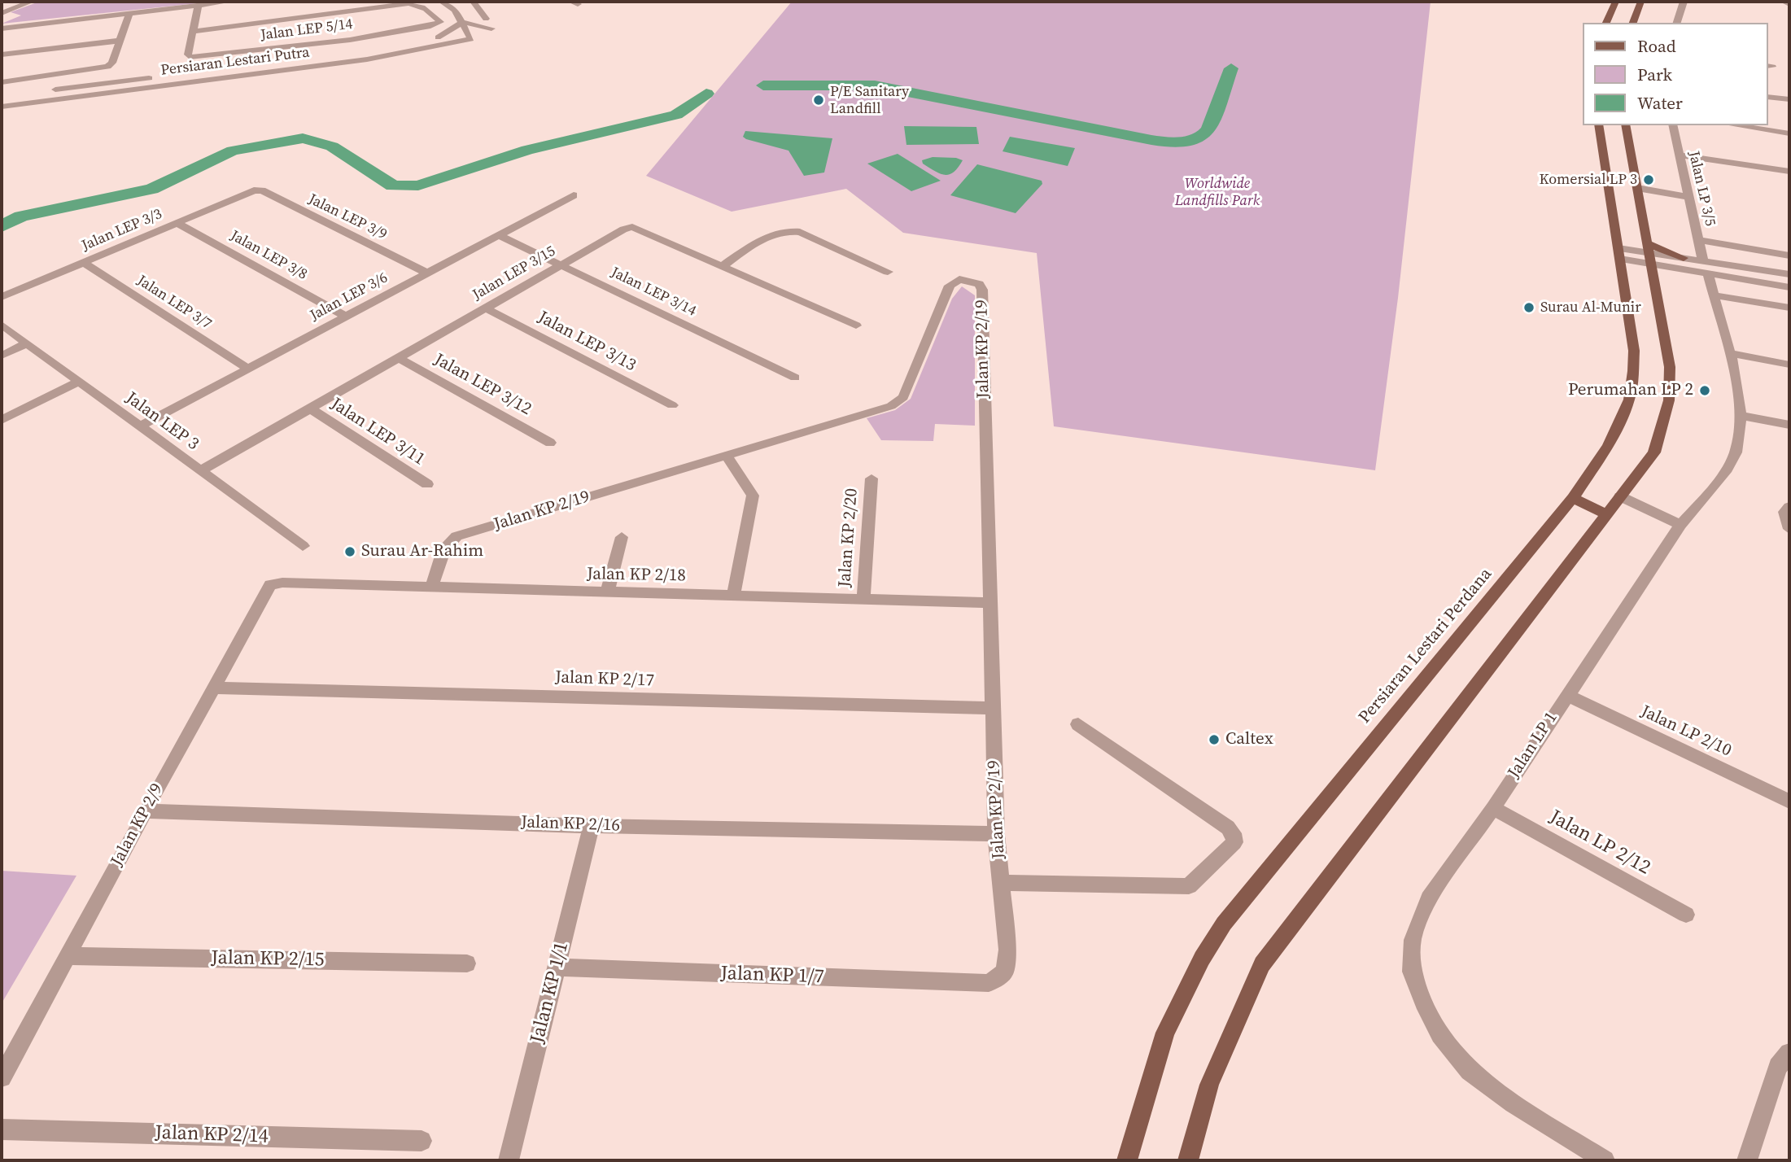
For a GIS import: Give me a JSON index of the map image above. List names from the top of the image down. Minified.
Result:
{"streets":{"main road":["Persiaran Lestari Perdana"],"street":["Jalan LEP 5/14","Persiaran Lestari Putra","Jalan LP 3/5","Jalan LEP 3/9","Jalan LEP 3/3","Jalan LEP 3/8","Jalan LEP 3/15","Jalan LEP 3/14","Jalan LEP 3/6","Jalan LEP 3/7","Jalan LEP 3/13","Jalan KP 2/19","Jalan LEP 3/12","Jalan LEP 3","Jalan LEP 3/11","Jalan KP 2/20","Jalan KP 2/18","Jalan KP 2/17","Jalan LP 2/10","Jalan LP 1","Jalan KP 2/16","Jalan KP 2/9","Jalan LP 2/12","Jalan KP 2/15","Jalan KP 1/7","Jalan KP 1/1","Jalan KP 2/14"]},"crossings":[["Jalan LEP 3/9","Jalan LEP 3/3"],["Jalan LEP 3/9","Jalan LEP 3/6"],["Jalan LEP 3/3","Jalan LEP 3/8"],["Jalan LEP 3/3","Jalan LEP 3/7"],["Jalan LEP 3/8","Jalan LEP 3/6"],["Jalan LEP 3/15","Jalan LEP 3/14"],["Jalan LEP 3/15","Jalan LEP 3/13"],["Jalan LEP 3/15","Jalan LEP 3/12"],["Jalan LEP 3/15","Jalan LEP 3"],["Jalan LEP 3/15","Jalan LEP 3/11"],["Jalan LEP 3/14","Jalan LEP 3/6"],["Jalan LEP 3/6","Jalan LEP 3/7"],["Jalan LEP 3/6","Jalan LEP 3"],["Jalan KP 2/19","Jalan KP 2/18"],["Jalan KP 2/19","Jalan KP 2/17"],["Jalan KP 2/19","Jalan KP 2/16"],["Jalan KP 2/19","Jalan KP 1/7"],["Jalan KP 2/20","Jalan KP 2/18"],["Jalan KP 2/18","Jalan KP 2/9"],["Jalan KP 2/17","Jalan KP 2/9"],["Jalan LP 2/10","Jalan LP 1"],["Jalan LP 1","Jalan LP 2/12"],["Jalan KP 2/16","Jalan KP 2/9"],["Jalan KP 2/16","Jalan KP 1/1"],["Jalan KP 2/9","Jalan KP 2/15"],["Jalan KP 1/7","Jalan KP 1/1"]],"parks":["Worldwide Landfills Park"],"places":["P/E Sanitary Landfill","Komersial LP 3","Surau Al-Munir","Perumahan LP 2","Surau Ar-Rahim","Caltex"],"legend":["Road","Park","Water"]}
